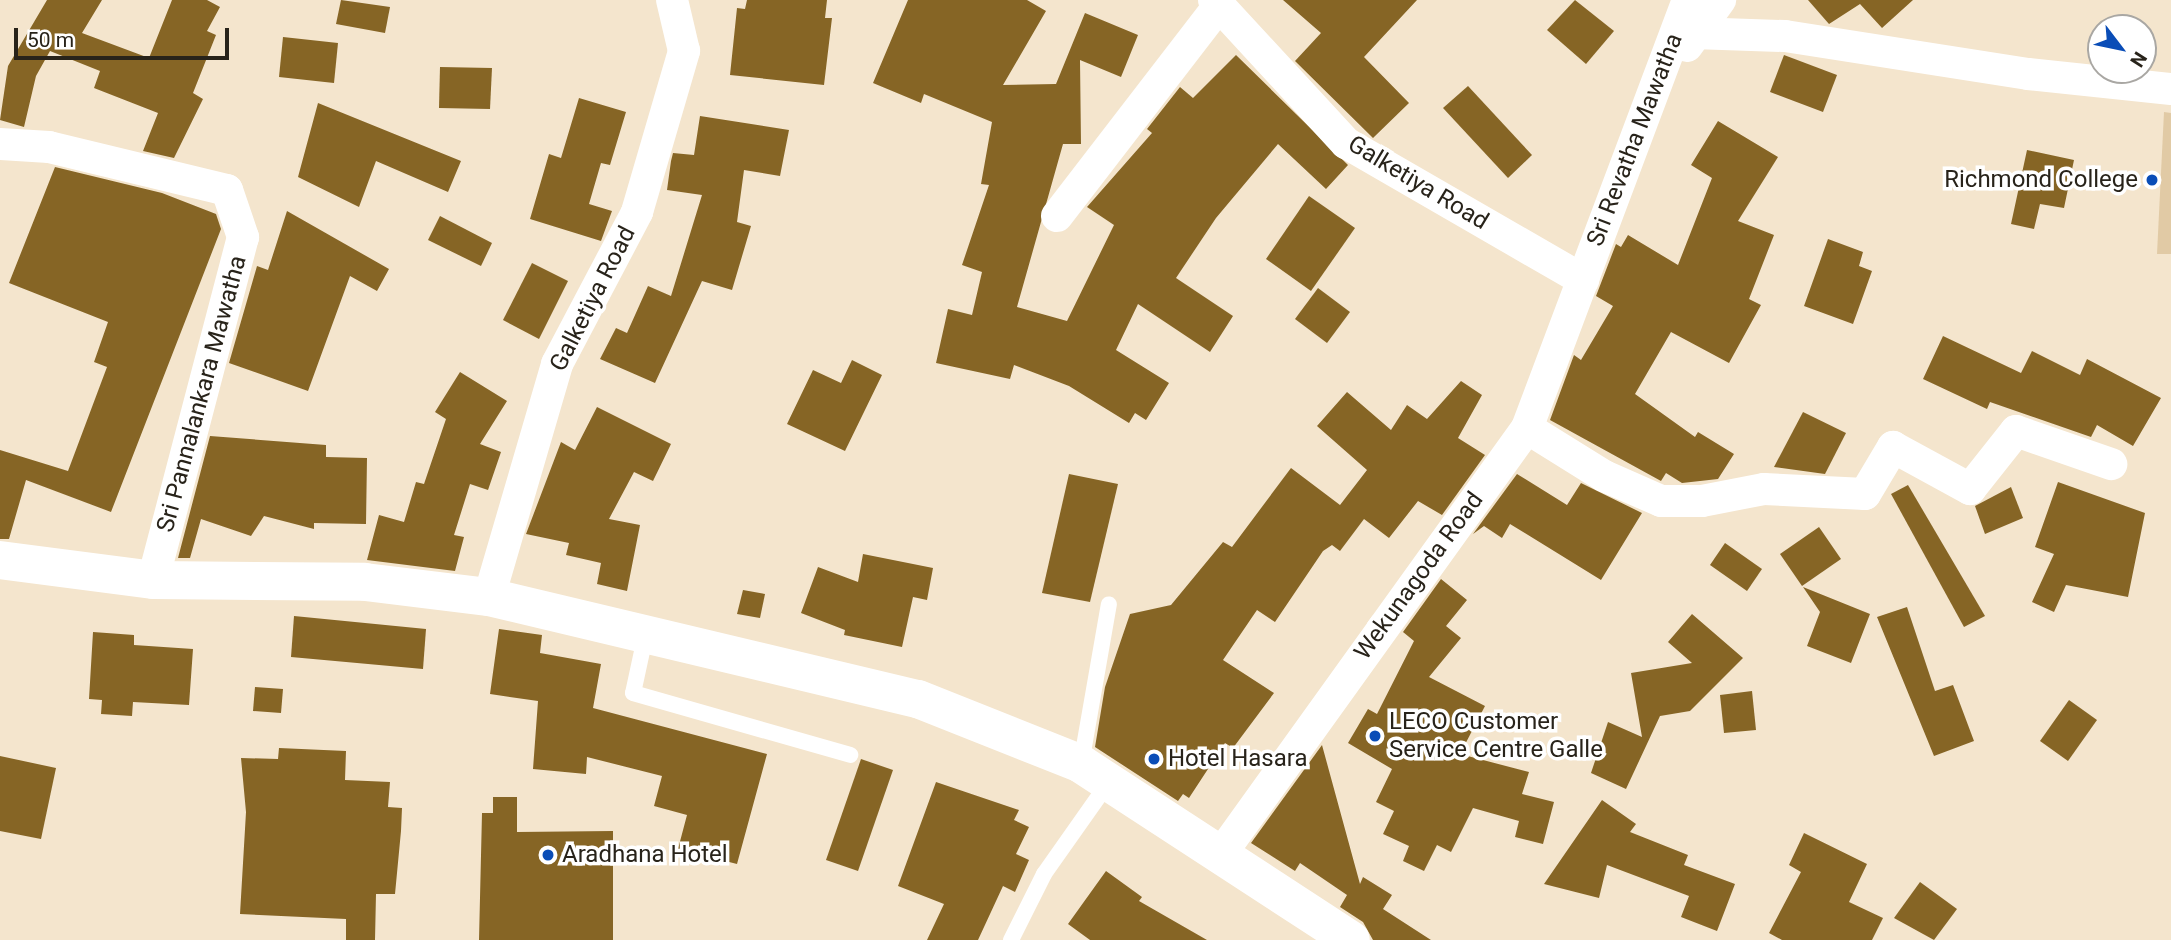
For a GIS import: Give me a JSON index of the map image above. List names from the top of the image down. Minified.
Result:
{"streets":{"street":["Sri Revatha Mawatha","Galketiya Road","Sri Pannalankara Mawatha","Wekunagoda Road"]},"crossings":[["Sri Revatha Mawatha","Galketiya Road"],["Sri Revatha Mawatha","Wekunagoda Road"],["Galketiya Road","Wekunagoda Road"]],"places":["Richmond College","LECO Customer Service Centre Galle","Hotel Hasara","Aradhana Hotel"],"scale_bar":"50 m","north":"bottom right"}
